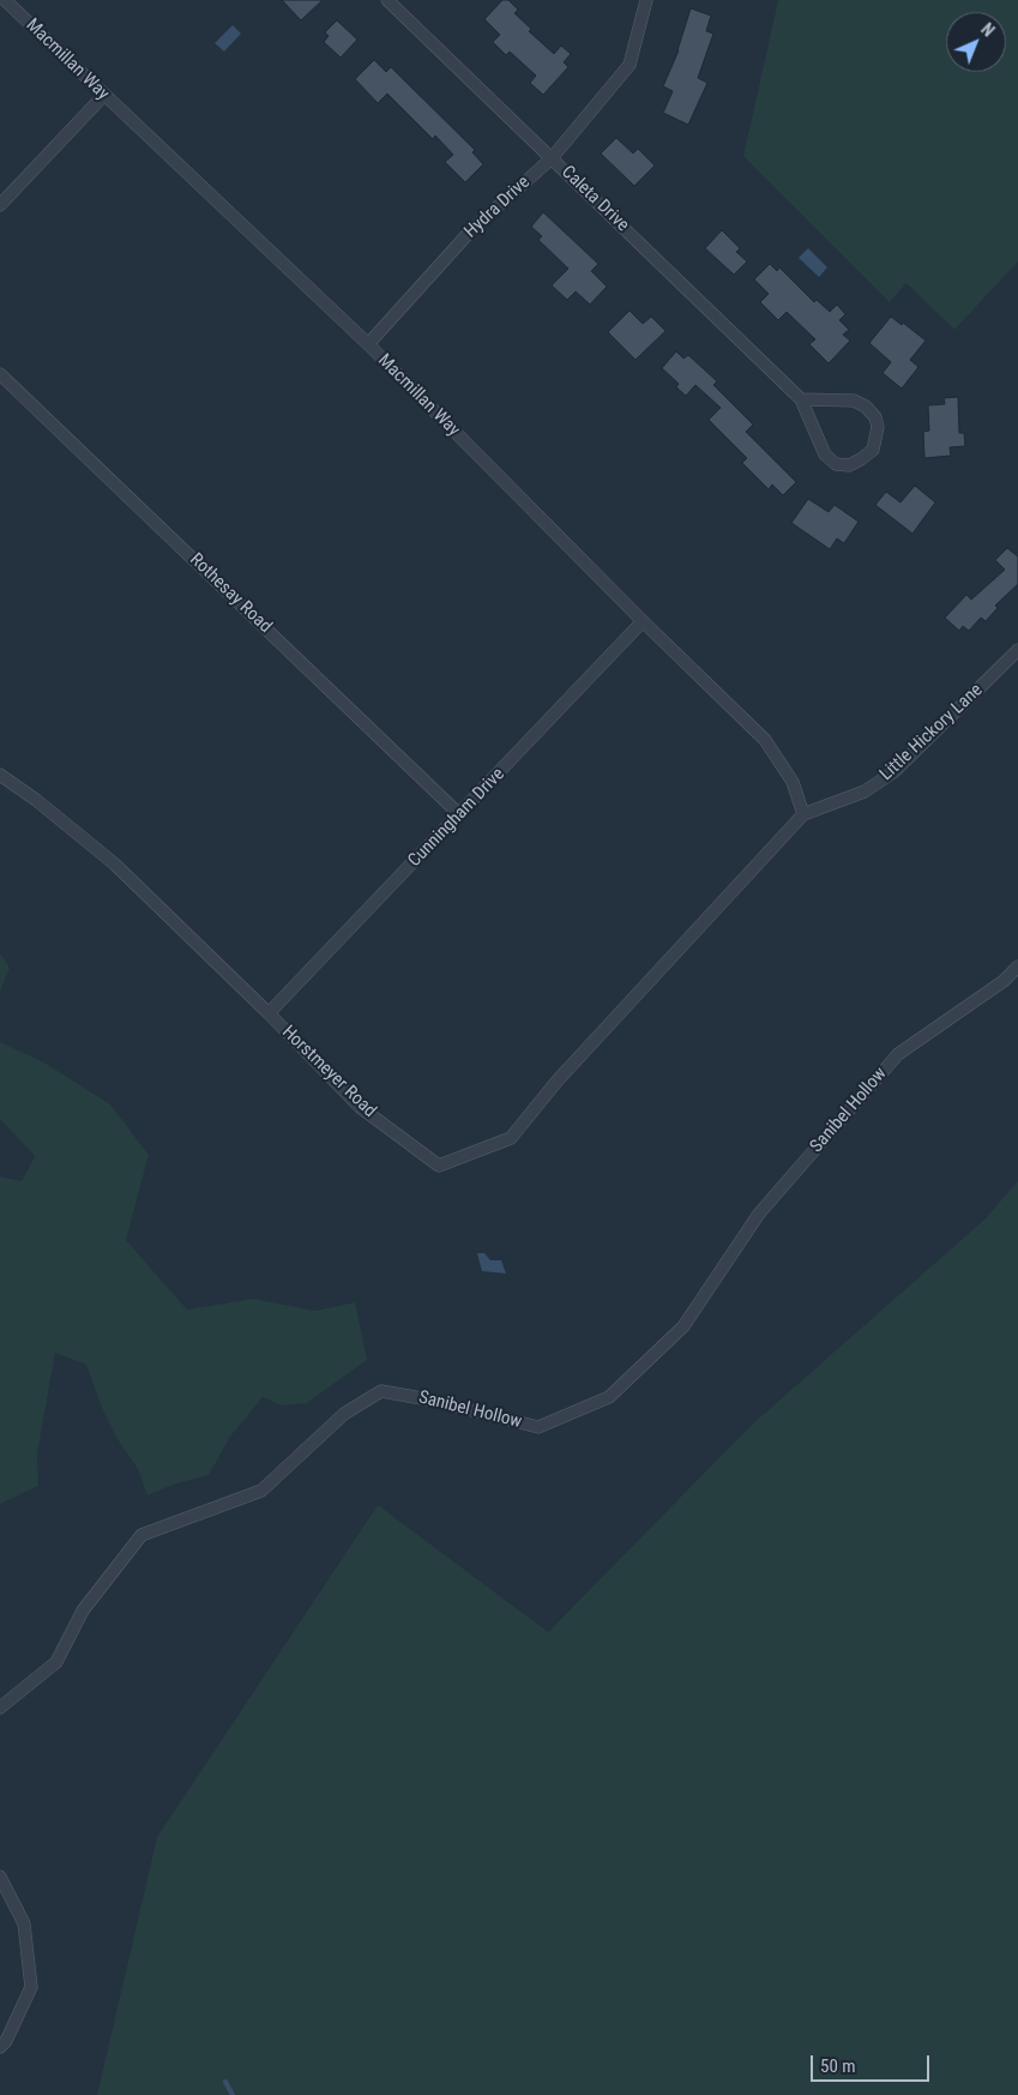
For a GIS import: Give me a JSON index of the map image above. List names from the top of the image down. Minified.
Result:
{"streets":{"street":["Macmillan Way","Caleta Drive","Hydra Drive","Rothesay Road","Little Hickory Lane","Cunningham Drive","Horstmeyer Road","Sanibel Hollow"]},"crossings":[["Macmillan Way","Hydra Drive"],["Macmillan Way","Little Hickory Lane"],["Macmillan Way","Cunningham Drive"],["Macmillan Way","Horstmeyer Road"],["Caleta Drive","Hydra Drive"],["Rothesay Road","Cunningham Drive"],["Little Hickory Lane","Horstmeyer Road"],["Cunningham Drive","Horstmeyer Road"]],"scale_bar":"50 m","north":"top right"}
